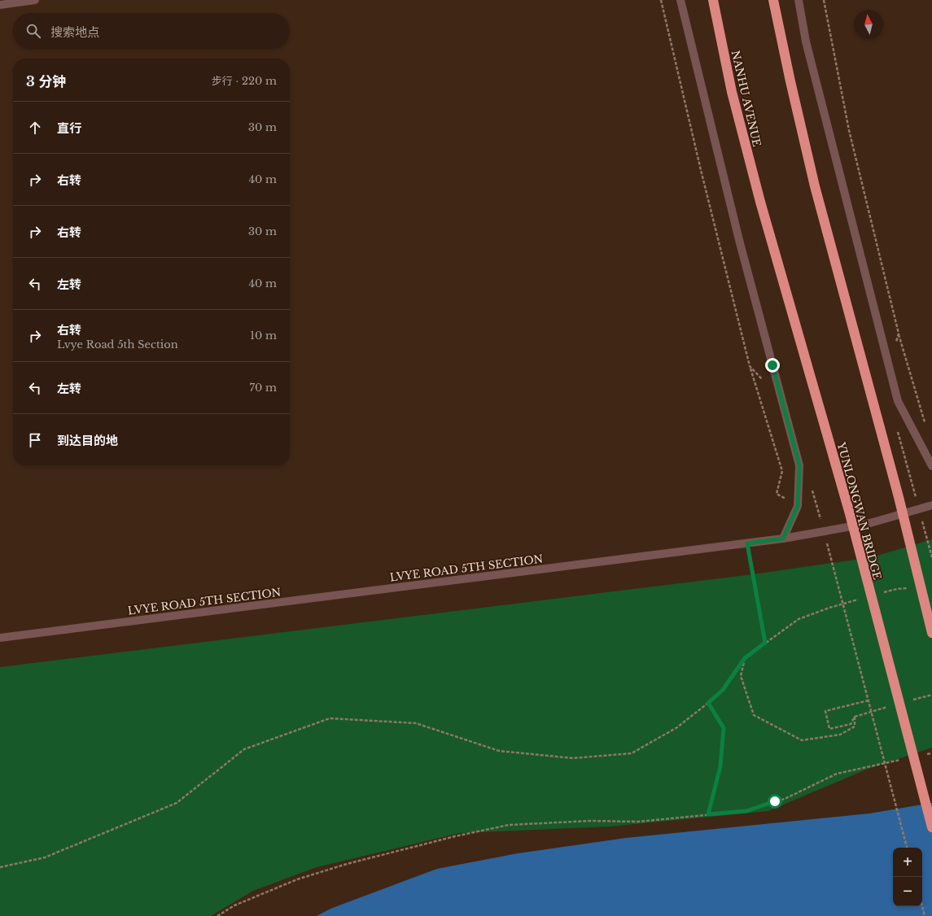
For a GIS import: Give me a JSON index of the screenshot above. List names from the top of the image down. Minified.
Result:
{"streets":{"highway":["NANHU AVENUE","YUNLONGWAN BRIDGE"],"street":["LVYE ROAD 5TH SECTION"]},"crossings":[["NANHU AVENUE","YUNLONGWAN BRIDGE"]],"north":"top","page":{"search":"搜索地点","heading":["3 分钟","步行 · 220 m"],"list":[["直行","30 m"],["右转","40 m"],["右转","30 m"],["左转","40 m"],["右转","Lvye Road 5th Section","10 m"],["左转","70 m"],"到达目的地"],"map_buttons":["+","−"]}}
